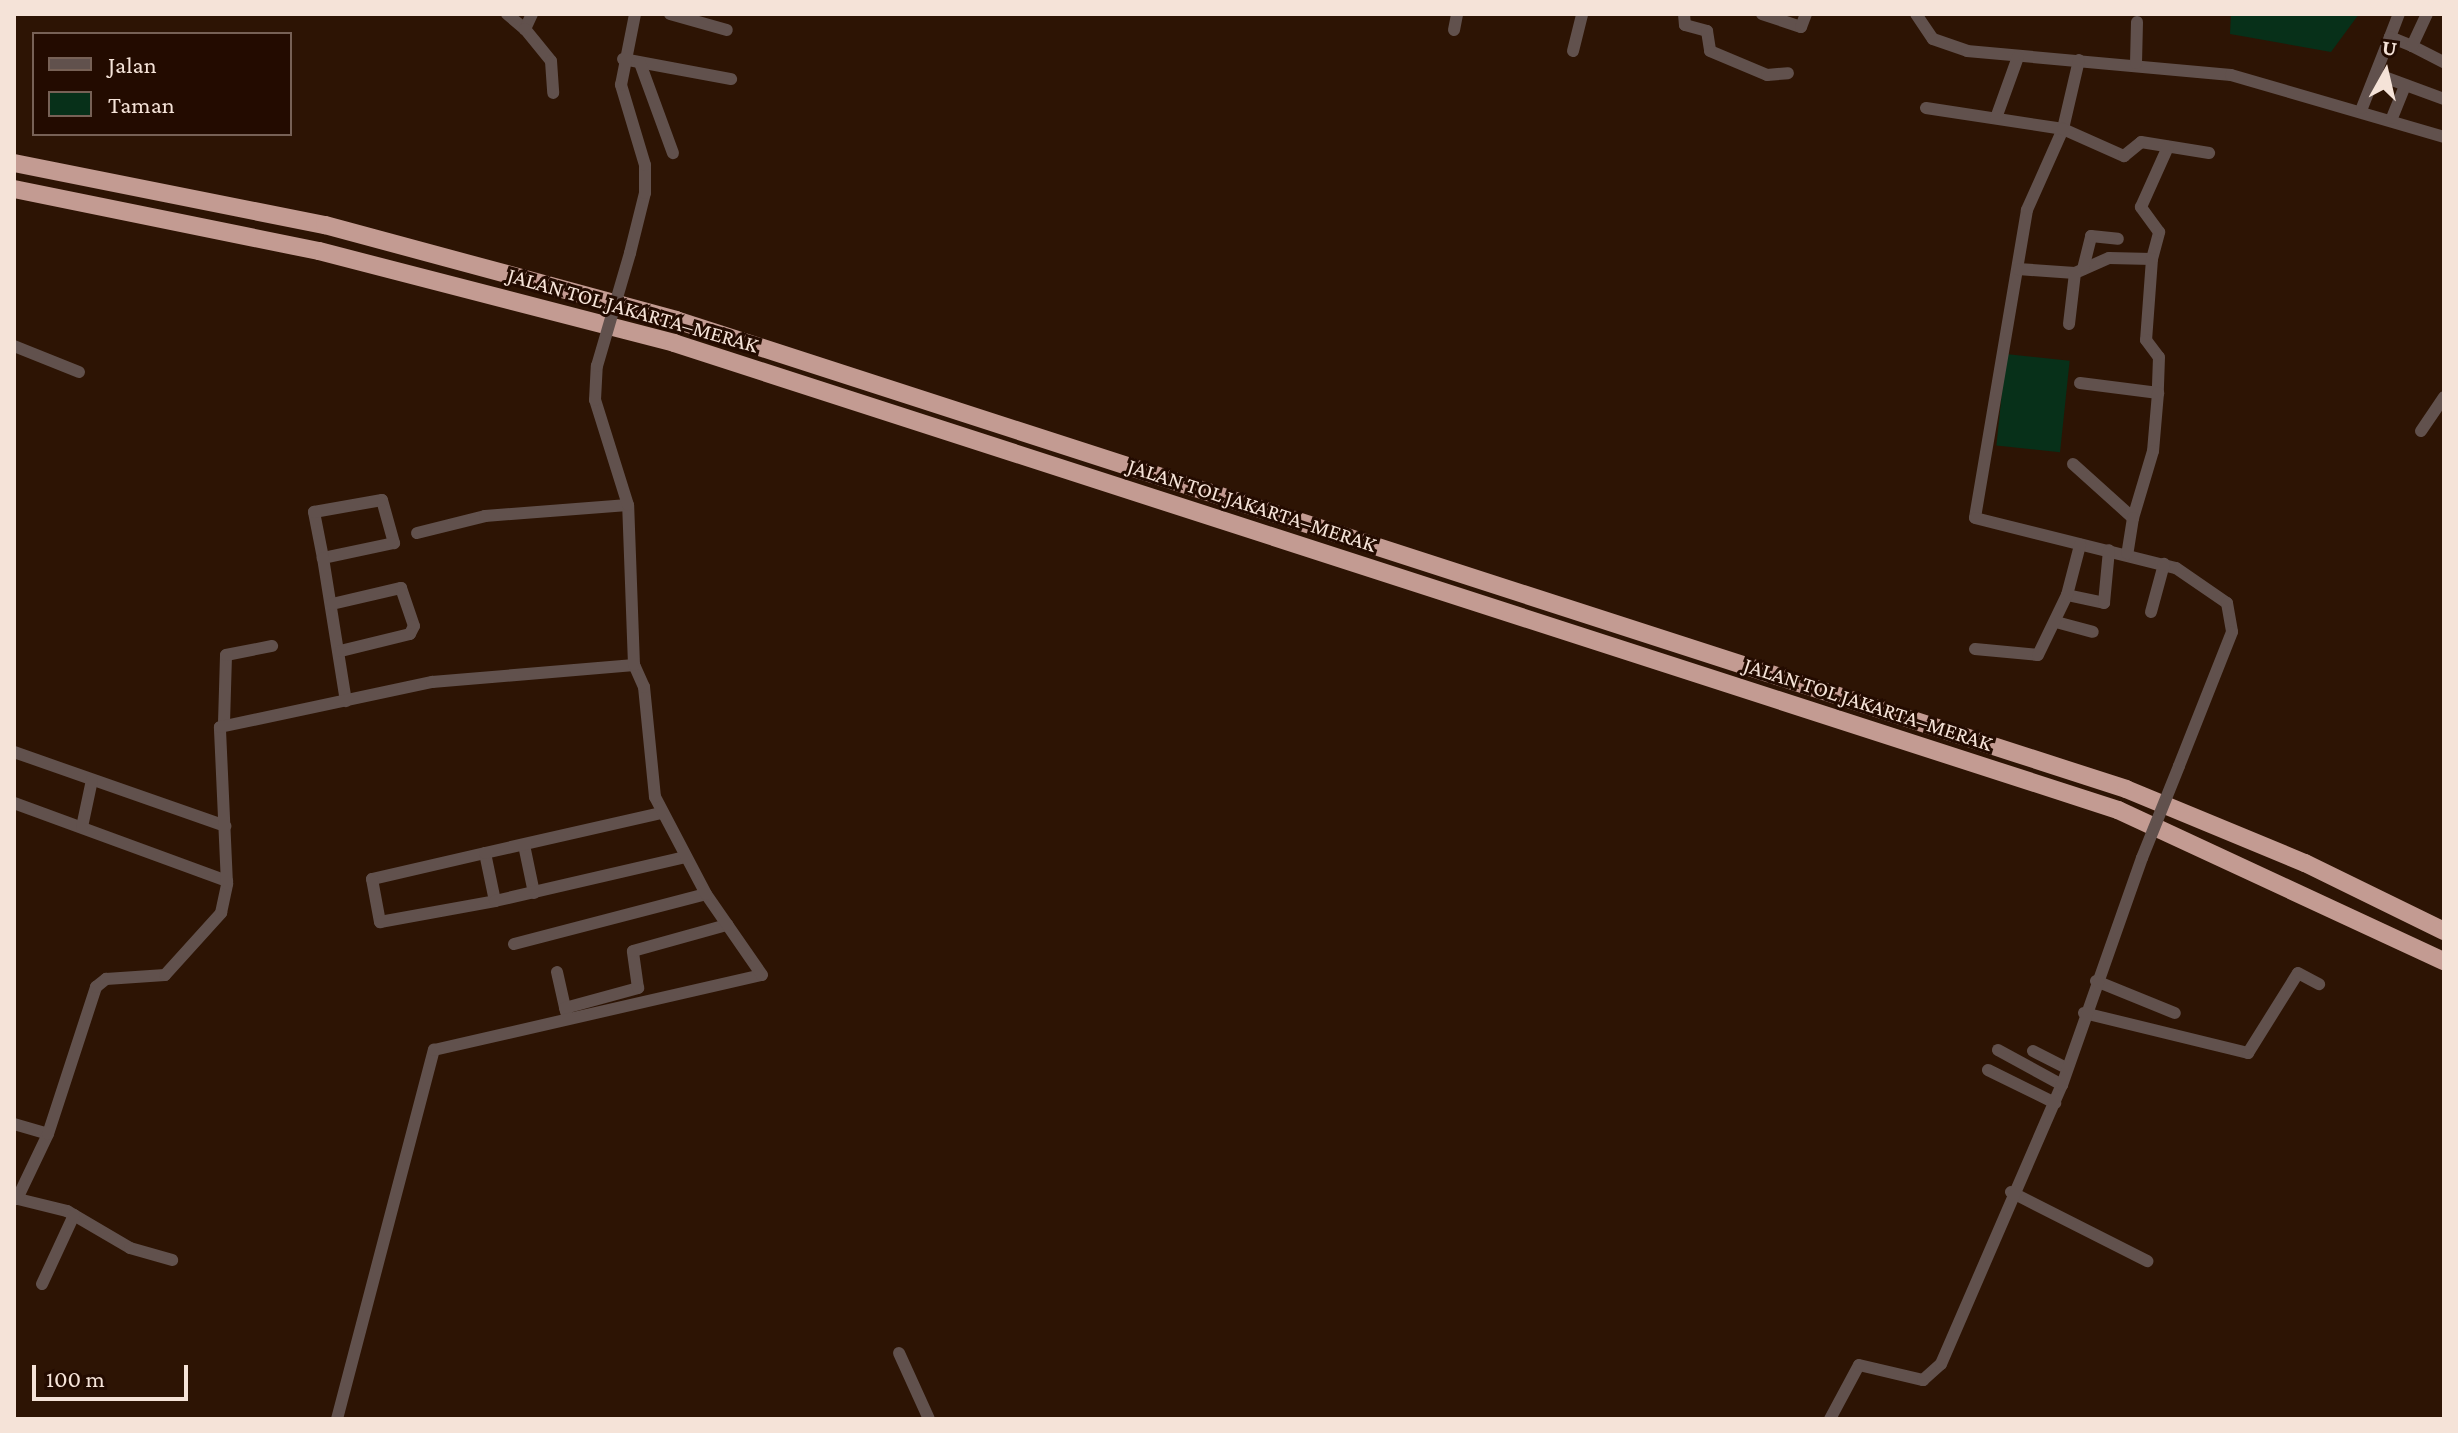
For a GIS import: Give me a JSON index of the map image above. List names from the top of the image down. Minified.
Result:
{"streets":{"highway":["JALAN TOL JAKARTA–MERAK"]},"legend":["Jalan","Taman"],"scale_bar":"100 m","north":"top"}
